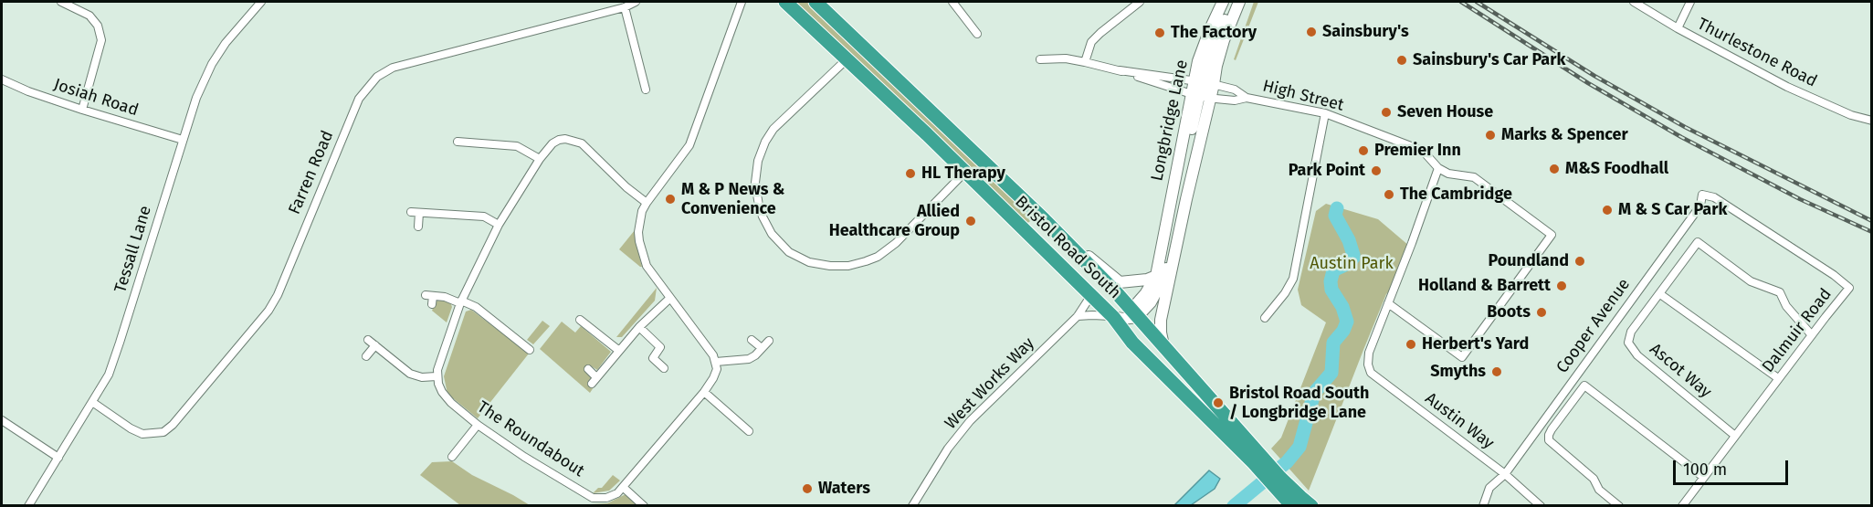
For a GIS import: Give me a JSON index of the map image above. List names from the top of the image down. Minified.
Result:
{"streets":{"highway":["Bristol Road South"],"street":["Thurlestone Road","High Street","Josiah Road","Longbridge Lane","Farren Road","Tessall Lane","Cooper Avenue","Dalmuir Road","Ascot Way","West Works Way","Austin Way","The Roundabout"]},"crossings":[["High Street","Longbridge Lane"],["High Street","Austin Way"],["Josiah Road","Tessall Lane"],["Longbridge Lane","Bristol Road South"],["Farren Road","Tessall Lane"],["Bristol Road South","West Works Way"],["Cooper Avenue","Dalmuir Road"],["Cooper Avenue","Austin Way"],["Dalmuir Road","Ascot Way"]],"parks":["Austin Park"],"places":["Sainsbury's","The Factory","Sainsbury's Car Park","Seven House","Marks & Spencer","Premier Inn","M&S Foodhall","Park Point","HL Therapy","The Cambridge","M & P News & Convenience","M & S Car Park","Allied Healthcare Group","Poundland","Holland & Barrett","Boots","Herbert's Yard","Smyths","Bristol Road South / Longbridge Lane","Waters"],"scale_bar":"100 m"}
